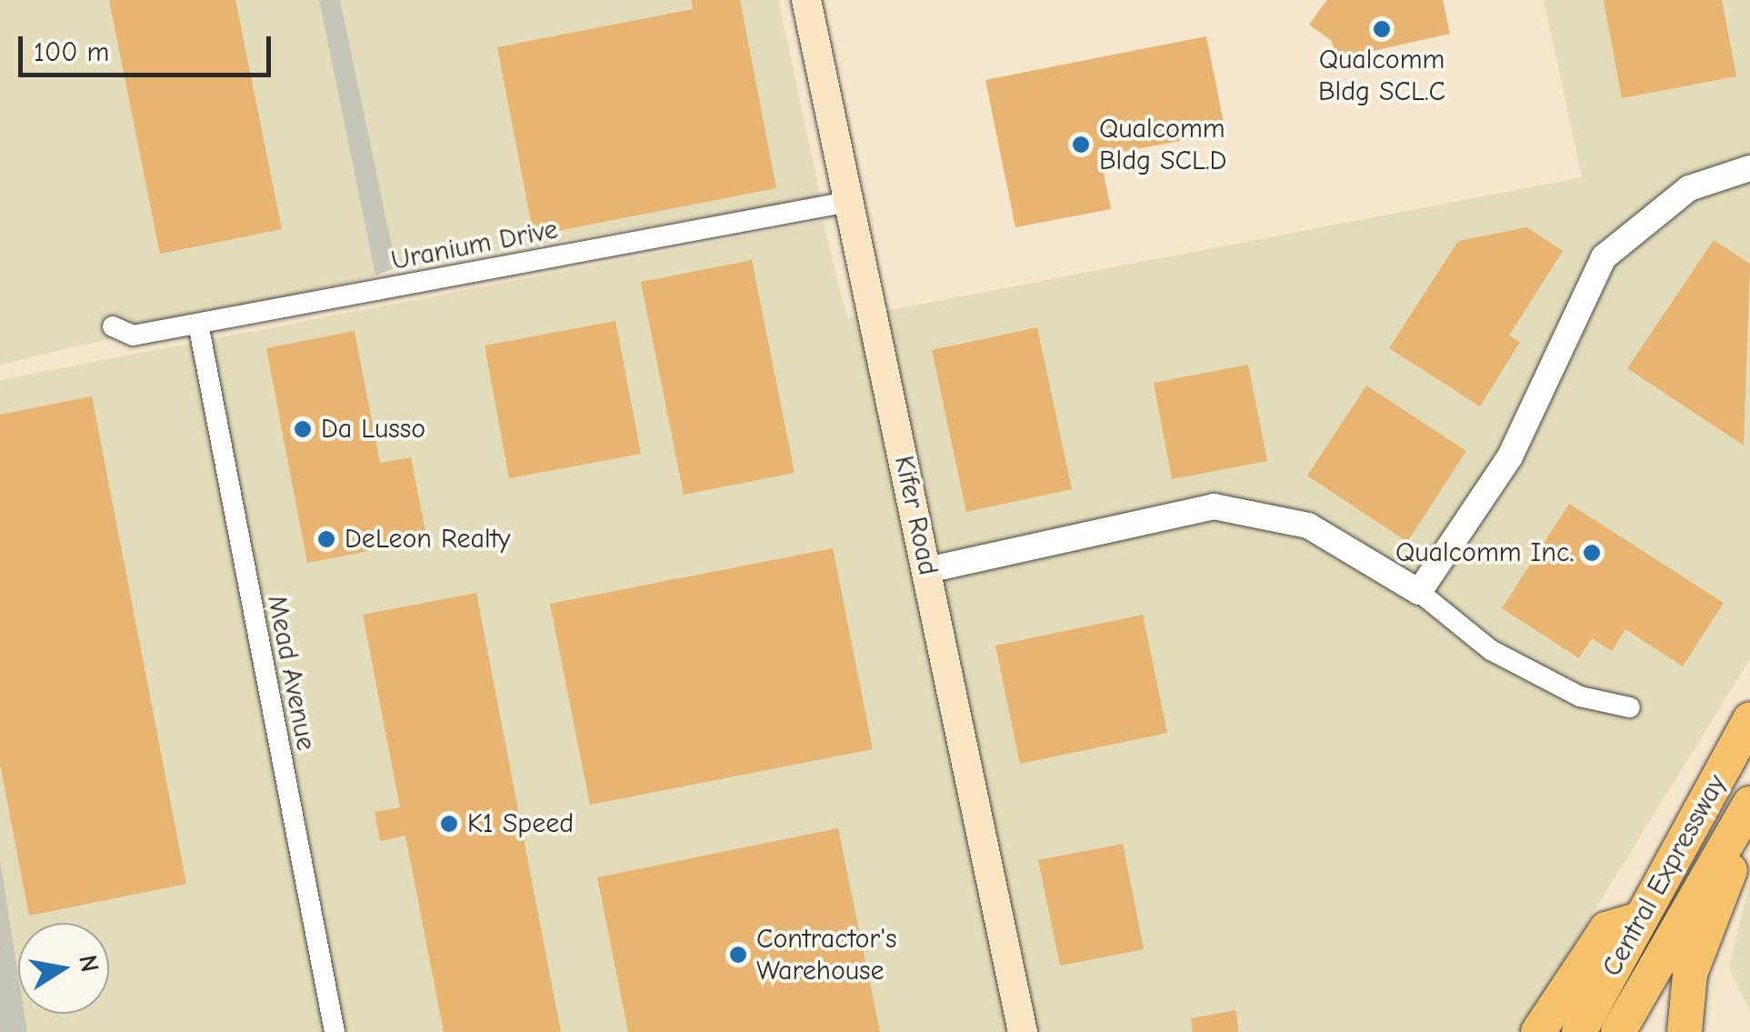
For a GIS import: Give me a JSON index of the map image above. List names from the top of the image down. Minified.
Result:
{"streets":{"highway":["Central Expressway"],"main road":["Kifer Road"],"street":["Uranium Drive","Mead Avenue"]},"crossings":[["Uranium Drive","Kifer Road"],["Uranium Drive","Mead Avenue"]],"places":["Qualcomm Bldg SCL.C","Qualcomm Bldg SCL.D","Da Lusso","DeLeon Realty","Qualcomm Inc.","K1 Speed","Contractor's Warehouse"],"scale_bar":"100 m","north":"right"}
